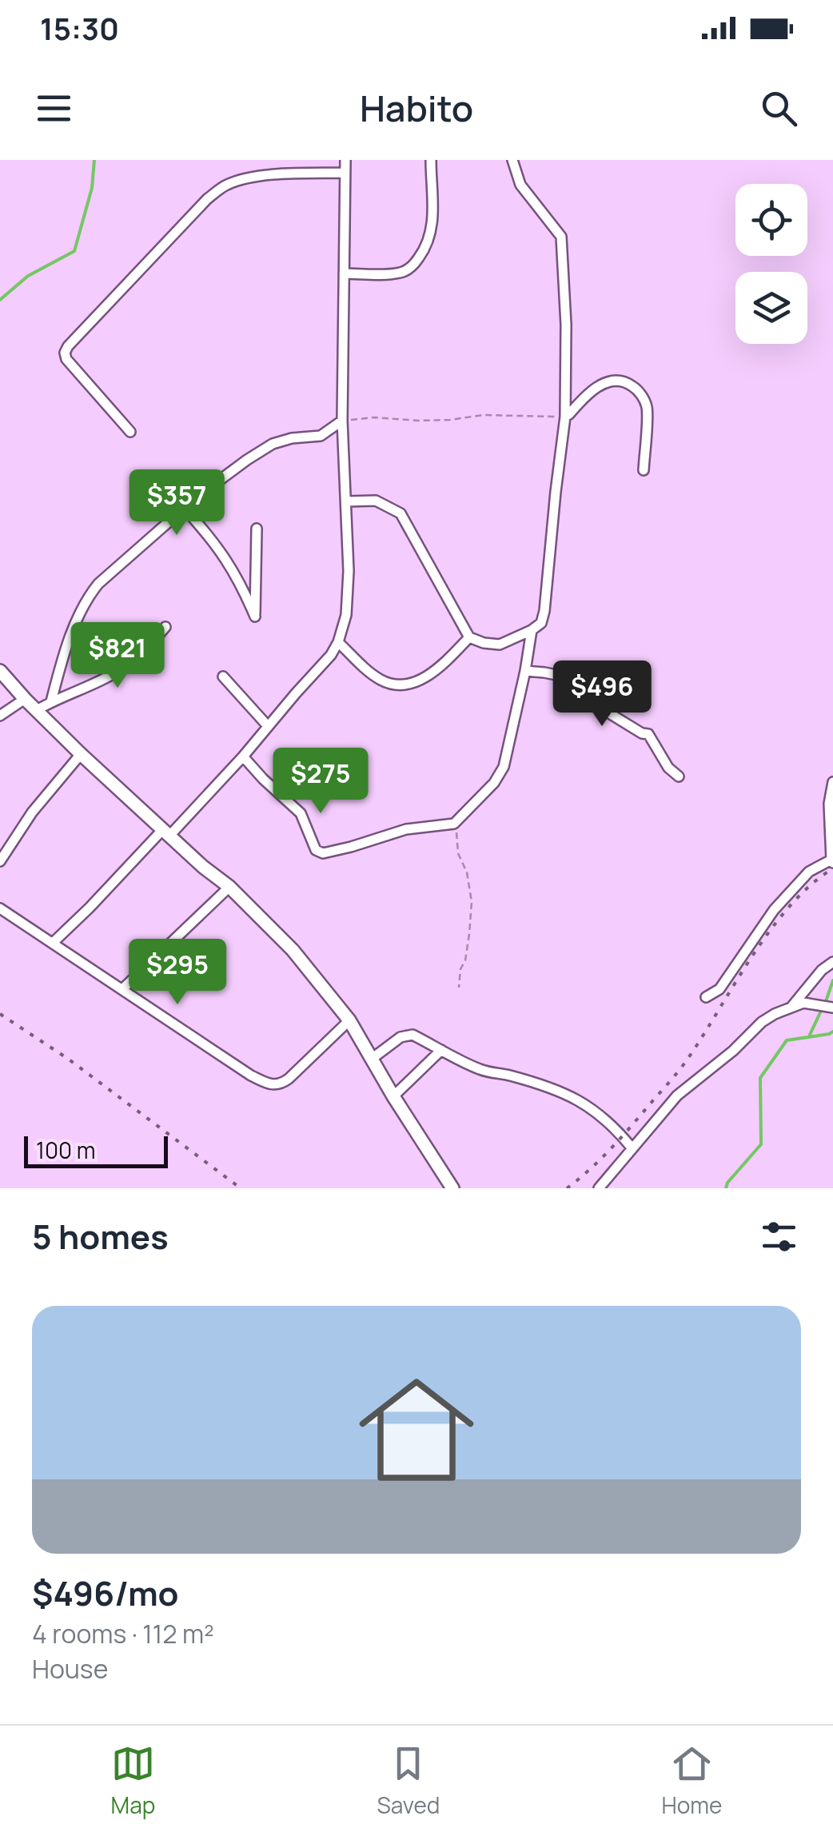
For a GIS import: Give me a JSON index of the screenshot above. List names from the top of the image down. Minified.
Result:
{"scale_bar":"100 m","page":{"status":"15:30","header":"Habito","price":["$357","$821","$496","$275","$295"],"scale":"100 m","heading":"5 homes","list":[{"name":"$496/mo","note":"4 rooms · 112 m² · House"}],"tabs":["Map","Saved","Home"]}}
